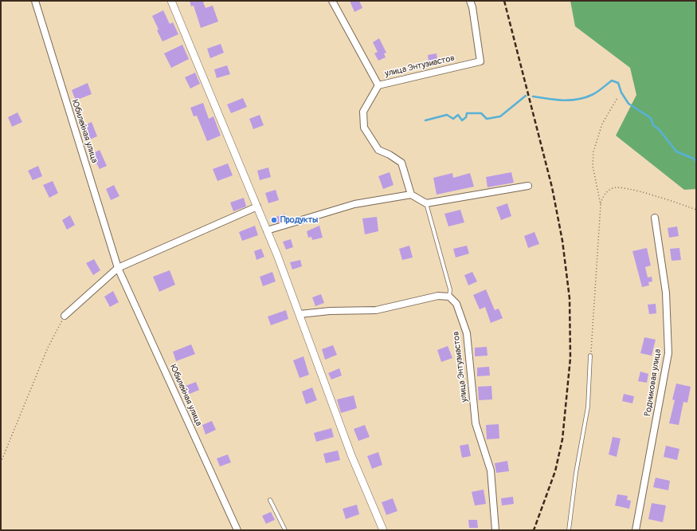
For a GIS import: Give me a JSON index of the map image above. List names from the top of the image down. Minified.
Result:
{"streets":{"street":["улица Энтузиастов","Юбилейная улица","Родниковая улица"]},"places":["Продукты"]}
